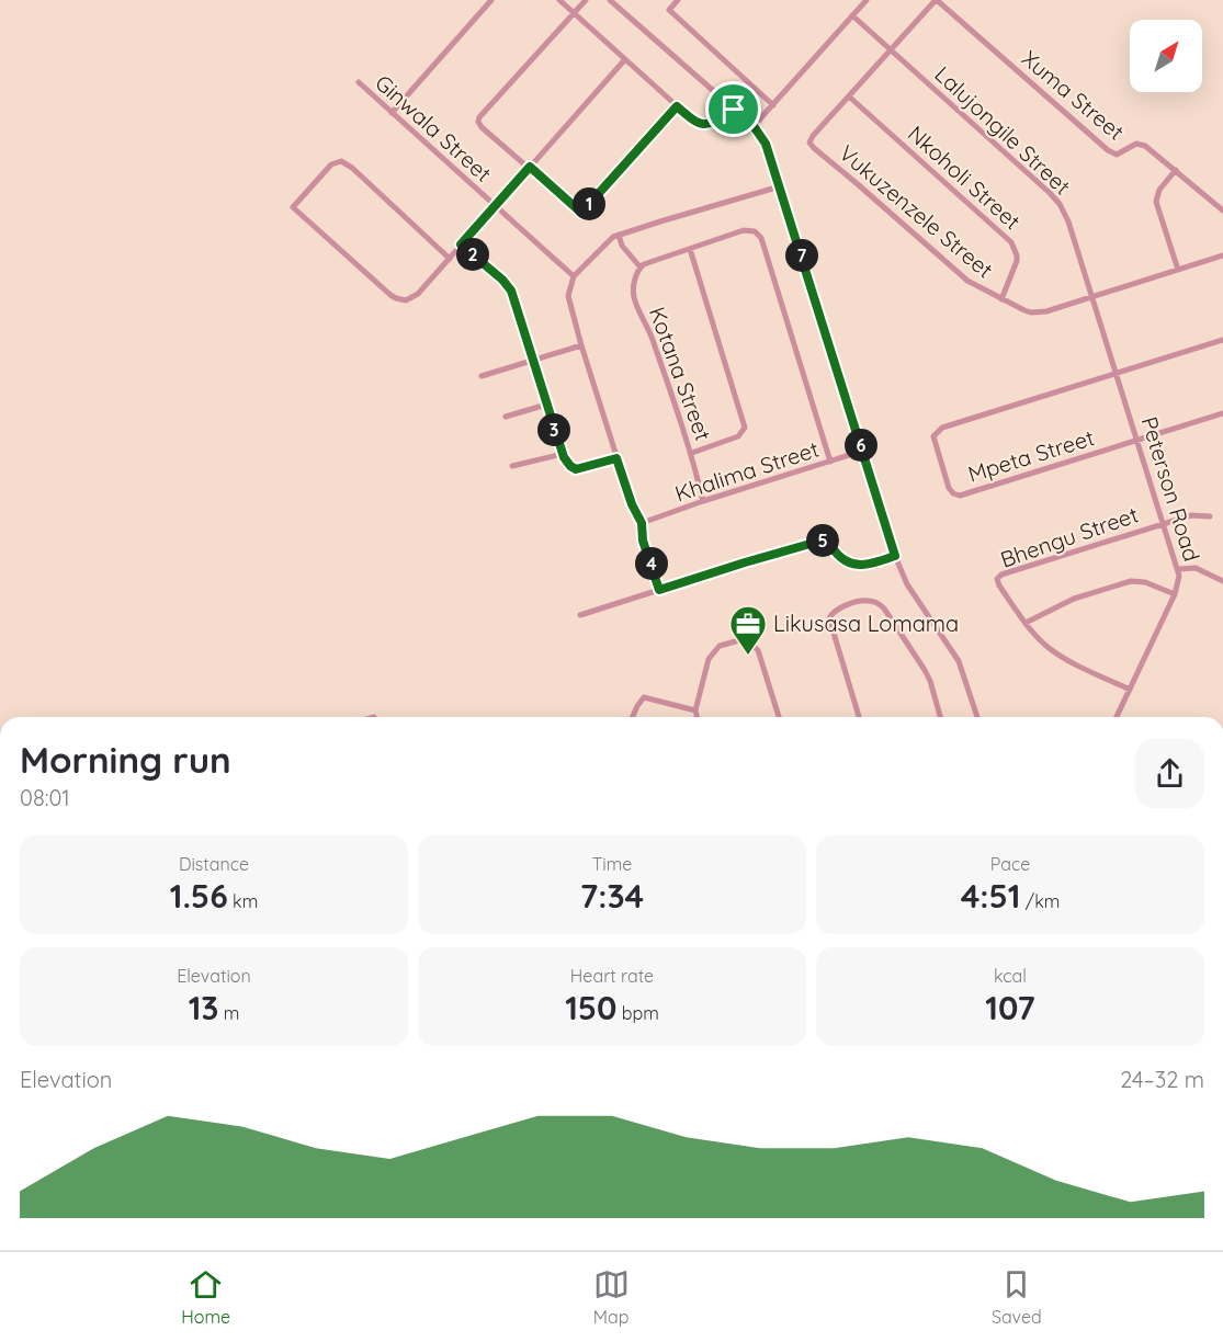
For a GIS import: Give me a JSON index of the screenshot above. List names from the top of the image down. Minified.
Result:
{"streets":{"street":["Xuma Street","Ginwala Street","Lalujongile Street","Nkoholi Street","Vukuzenzele Street","Kotana Street","Mpeta Street","Khalima Street","Peterson Road","Bhengu Street"]},"crossings":[["Xuma Street","Vukuzenzele Street"],["Lalujongile Street","Vukuzenzele Street"],["Lalujongile Street","Peterson Road"],["Nkoholi Street","Vukuzenzele Street"],["Vukuzenzele Street","Peterson Road"],["Kotana Street","Khalima Street"],["Mpeta Street","Peterson Road"],["Peterson Road","Bhengu Street"]],"places":{"office":["Likusasa Lomama"]},"north":"top right","page":{"pins":["1","2","7","3","6","5","4"],"heading":["Morning run","08:01"],"stats":[["Distance","1.56 km"],["Time","7:34"],["Pace","4:51 /km"],["Elevation","13 m"],["Heart rate","150 bpm"],["kcal","107"]],"chart":["Elevation","24–32 m"],"tabs":["Home","Map","Saved"]}}
